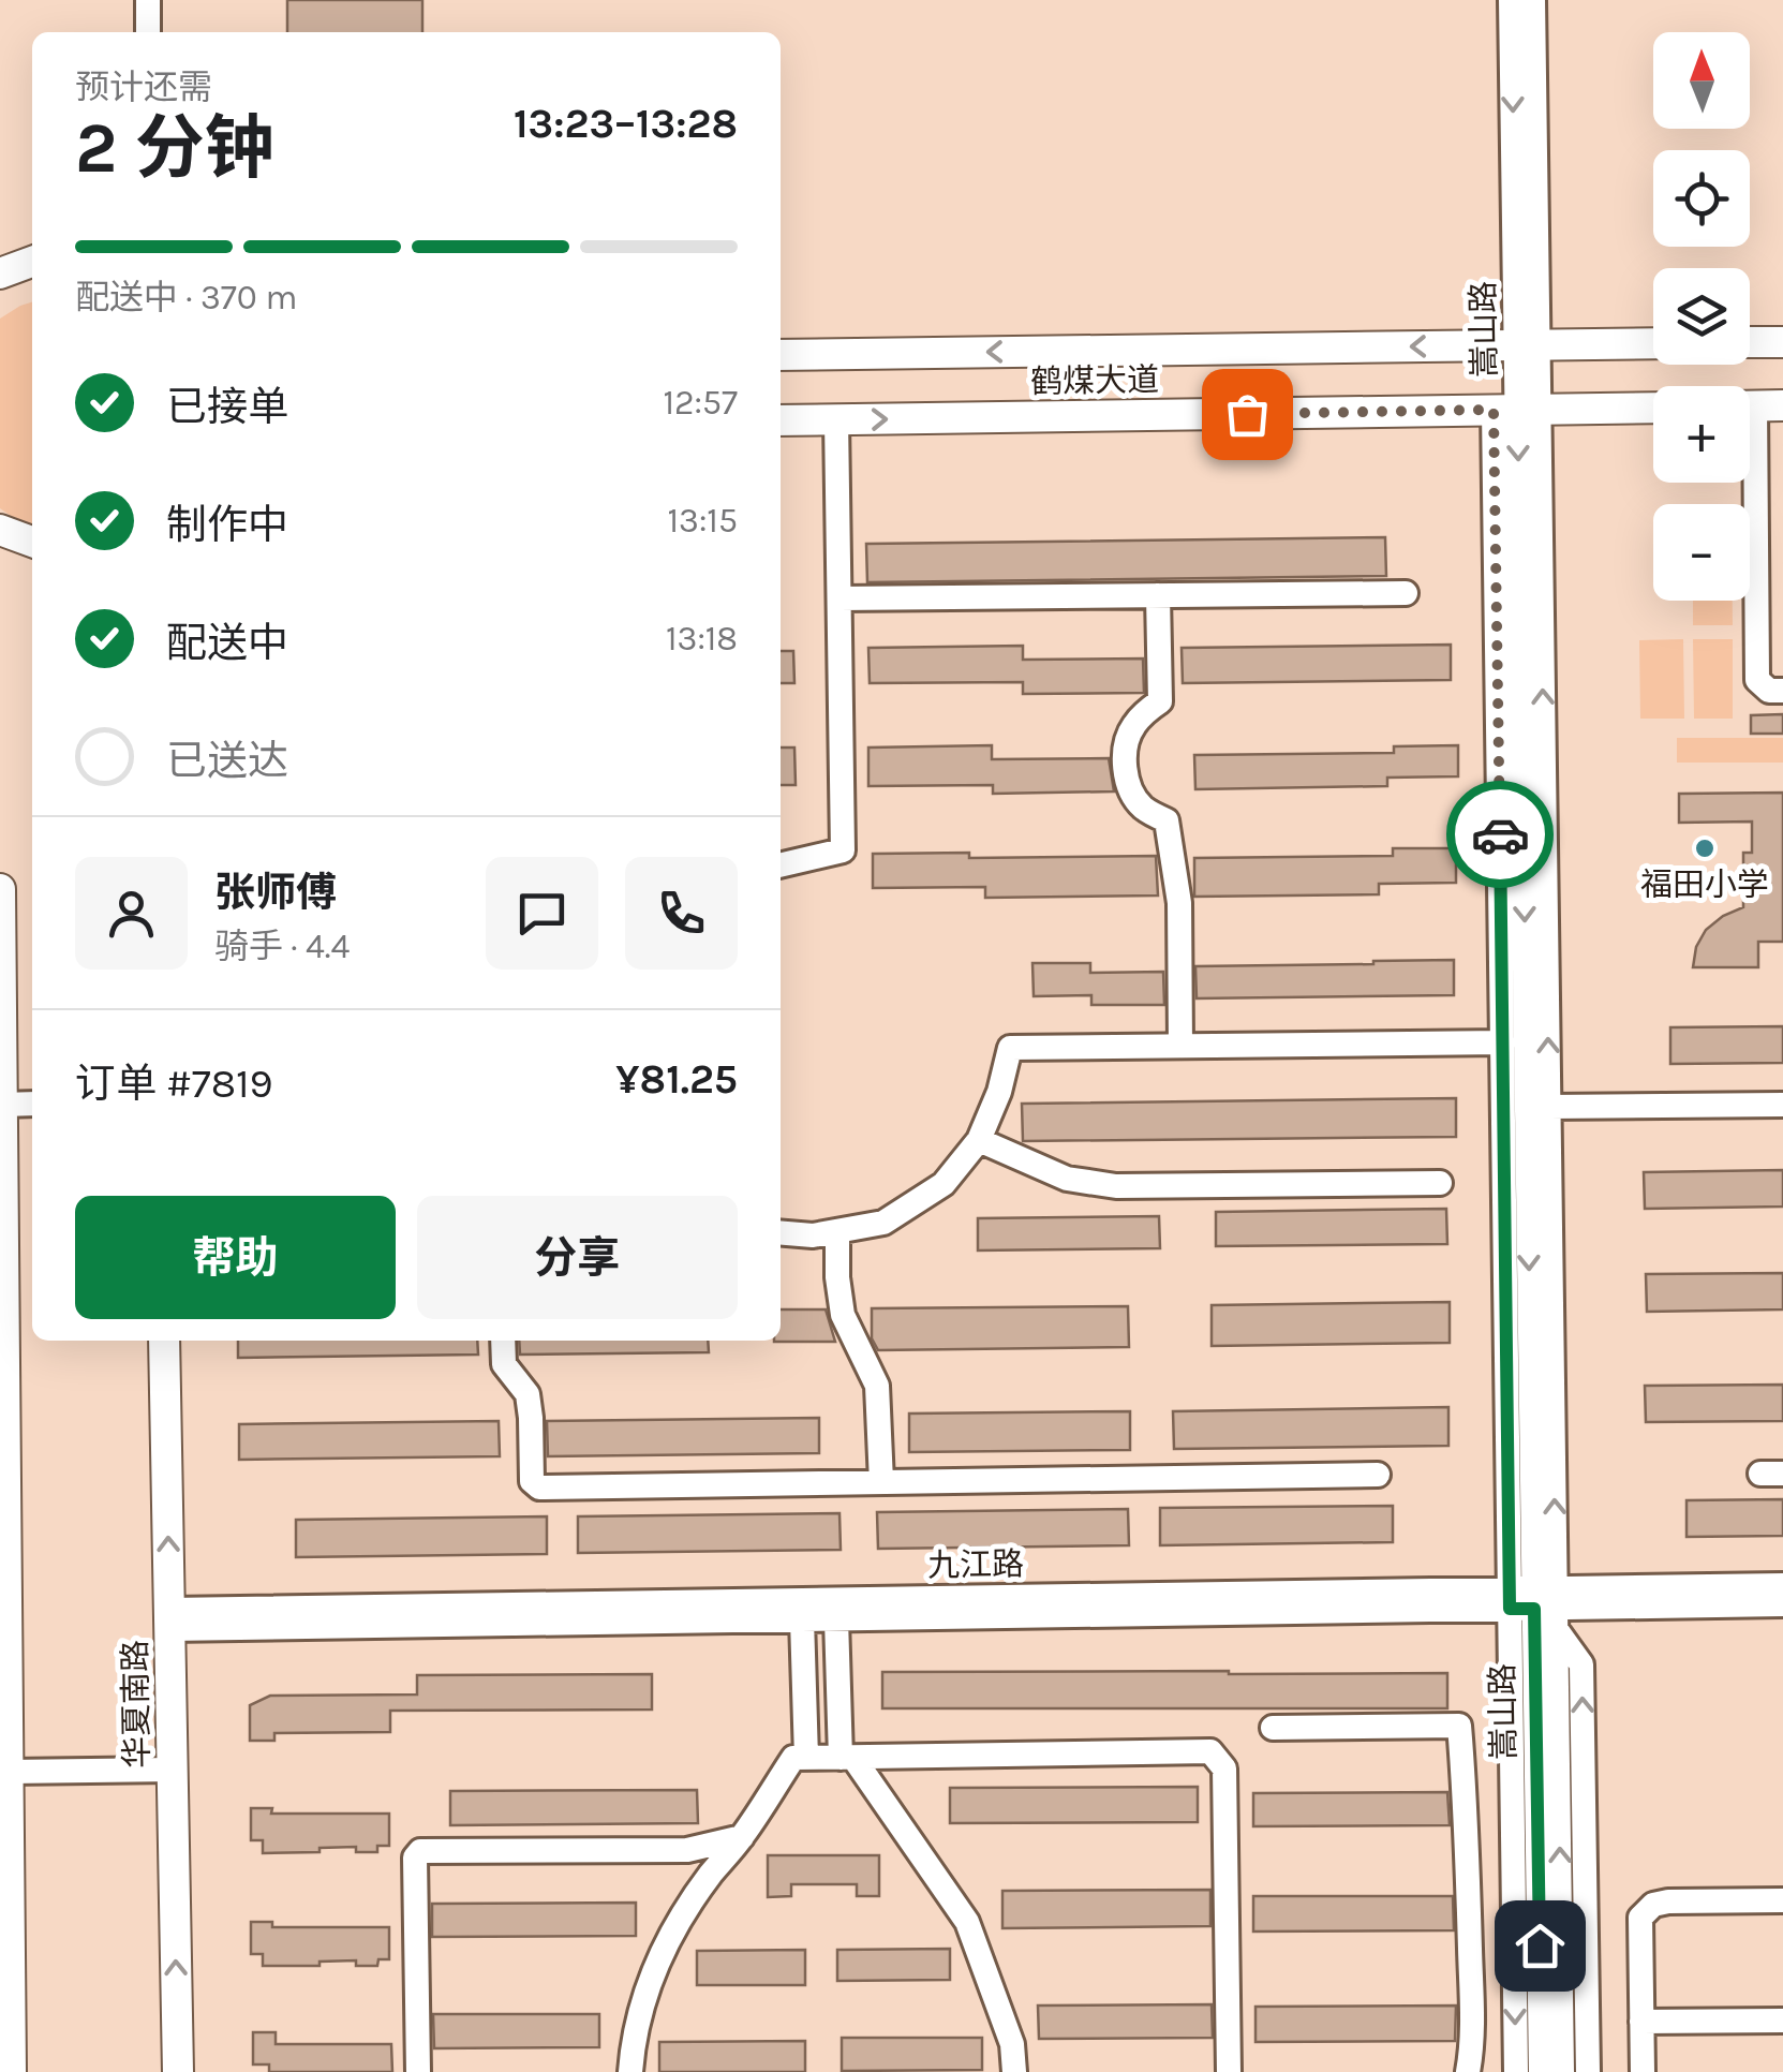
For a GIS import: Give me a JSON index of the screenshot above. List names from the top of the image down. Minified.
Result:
{"streets":{"main road":["鹤煤大道","华夏南路"],"street":["嵩山路","九江路"]},"crossings":[["嵩山路","鹤煤大道"],["嵩山路","九江路"],["九江路","华夏南路"]],"places":["福田小学"],"north":"top","page":{"map_buttons":["+","−"],"heading":["2 分钟","预计还需","13:23–13:28"],"panel":["张师傅","骑手 · 4.4","订单 #7819","¥81.25"],"bar":"配送中 · 370 m","list":[["已接单","12:57"],["制作中","13:15"],["配送中","13:18"],"已送达"],"buttons":["帮助","分享"]}}
